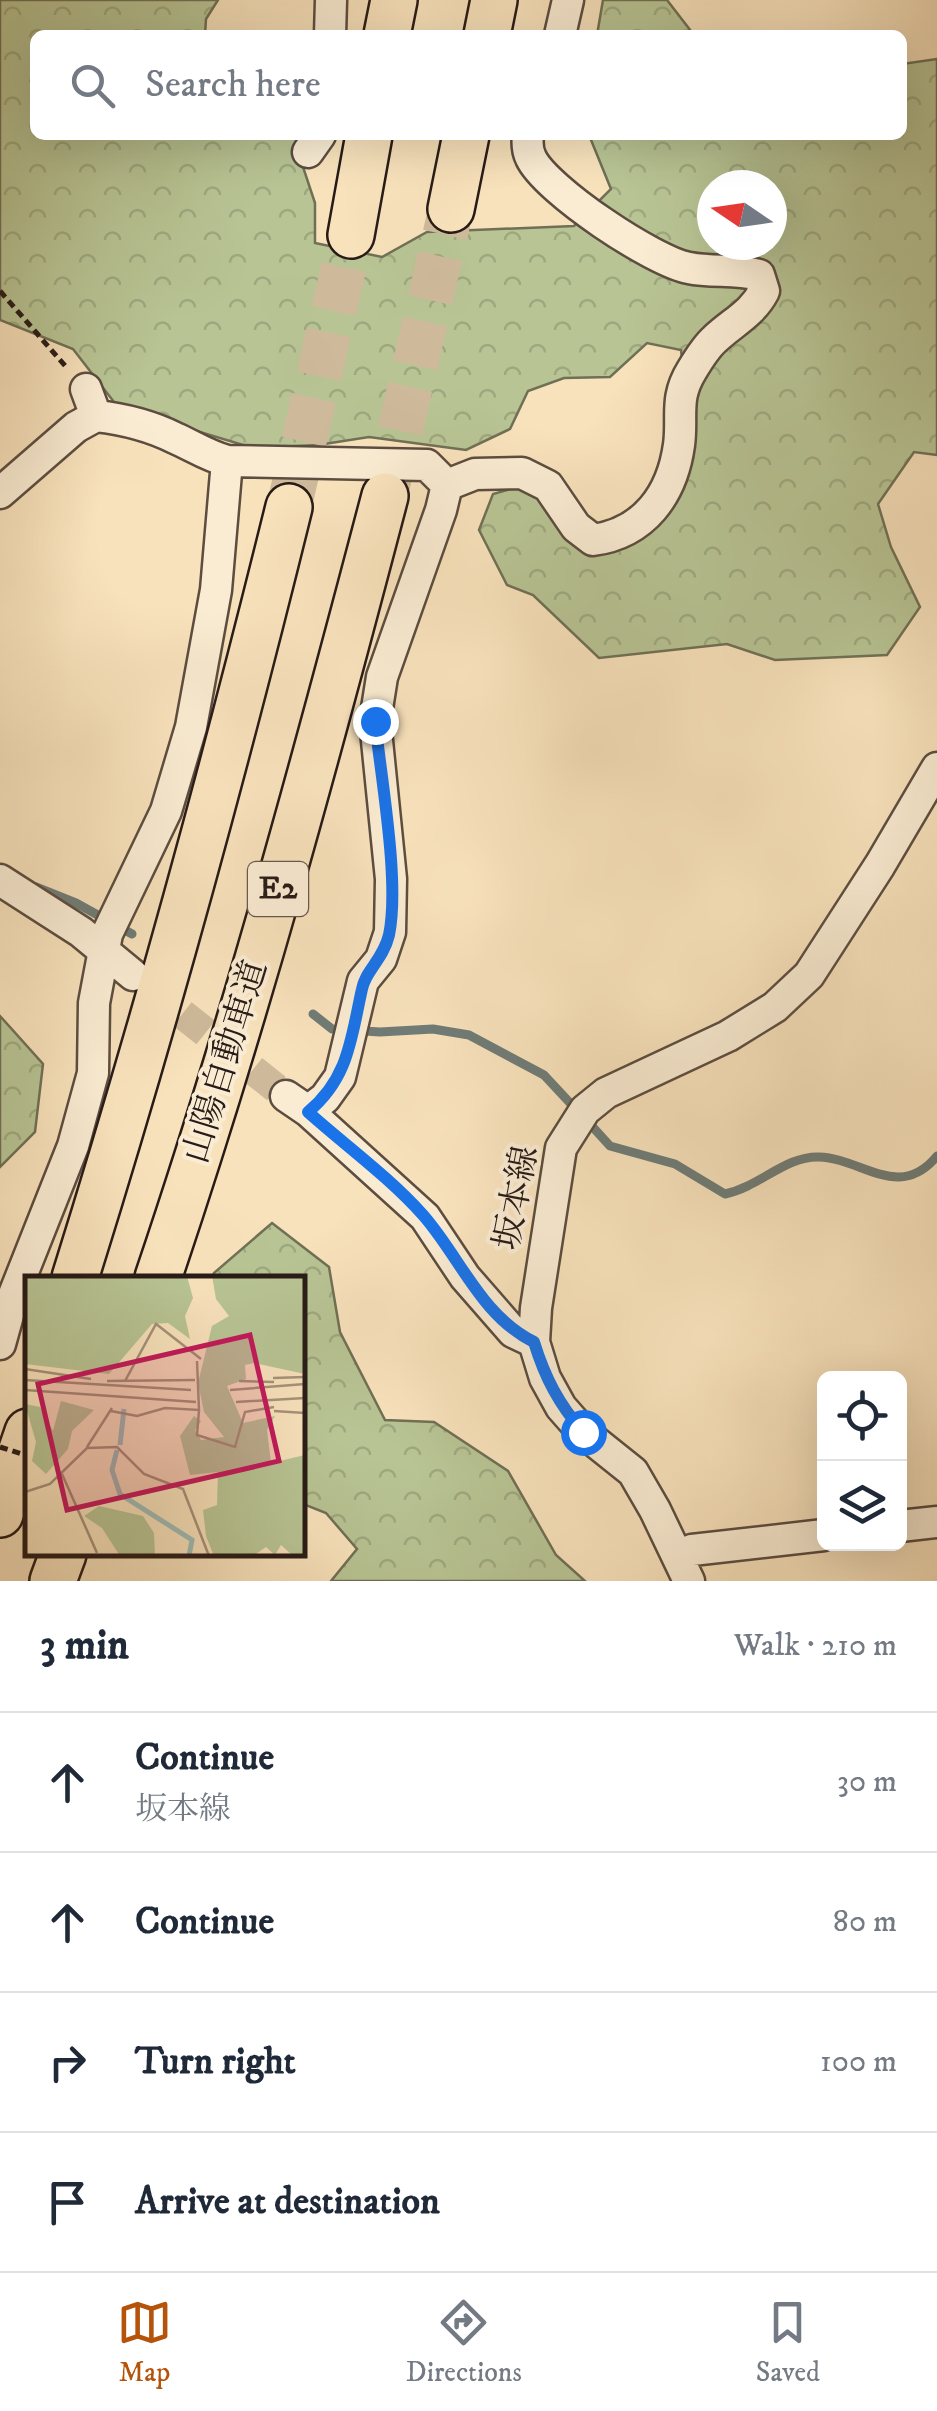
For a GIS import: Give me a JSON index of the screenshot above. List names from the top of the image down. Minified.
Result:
{"streets":{"highway":["E2","山陽自動車道"],"street":["坂本線"]},"north":"left","page":{"search":"Search here","heading":["3 min","Walk · 210 m"],"list":[["Continue","坂本線","30 m"],["Continue","80 m"],["Turn right","100 m"],"Arrive at destination"],"nav":["Map","Directions","Saved"]}}
